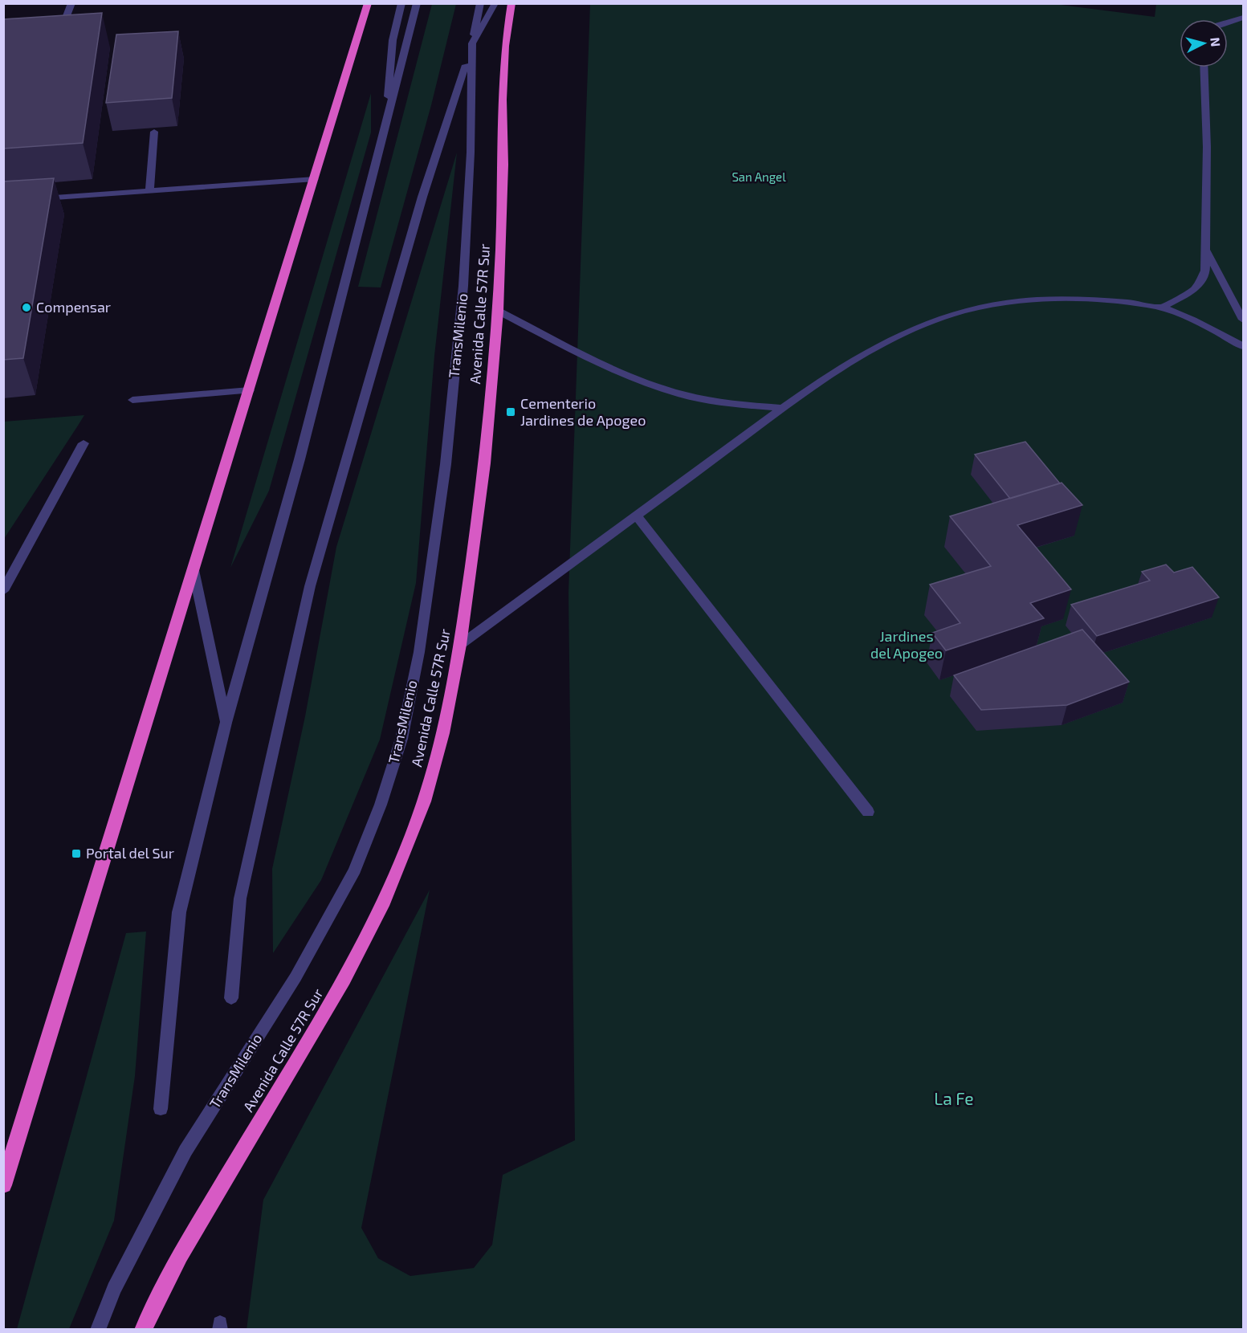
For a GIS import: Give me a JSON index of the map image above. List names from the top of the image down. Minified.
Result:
{"streets":{"highway":["Avenida Calle 57R Sur"],"street":["TransMilenio"]},"parks":["San Angel","Jardines del Apogeo","La Fe"],"places":{"other":["Compensar"],"transit":["Cementerio Jardines de Apogeo","Portal del Sur"]},"north":"right"}
